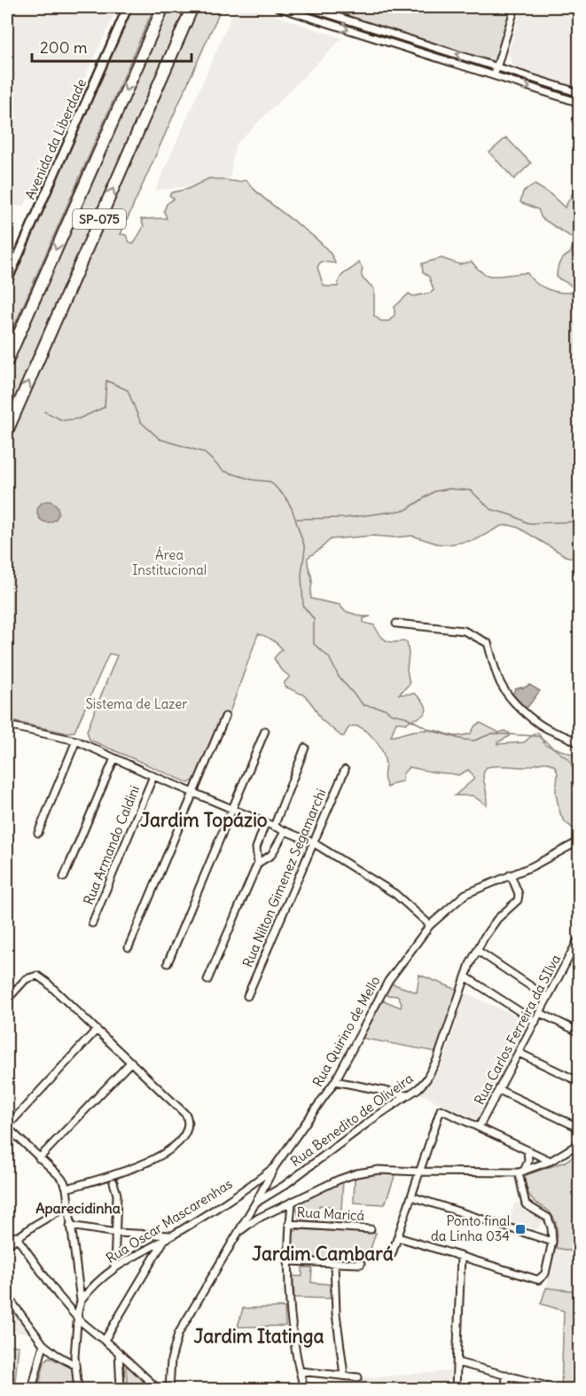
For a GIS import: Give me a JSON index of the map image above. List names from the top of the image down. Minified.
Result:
{"streets":{"highway":["SP-075"],"street":["Avenida da Liberdade","Rua Armando Caldini","Rua Nilton Gimenez Segamarchi","Rua Carlos Ferreira da SIlva","Rua Quirino de Mello","Rua Benedito de Oliveira","Rua Maricá","Rua Oscar Mascarenhas"]},"crossings":[["Rua Quirino de Mello","Rua Benedito de Oliveira"],["Rua Quirino de Mello","Rua Oscar Mascarenhas"]],"districts":["Jardim Topázio","Aparecidinha","Jardim Cambará","Jardim Itatinga"],"parks":["Área Institucional","Sistema de Lazer"],"places":{"transit":["Ponto final da Linha 034"]},"scale_bar":"200 m"}
